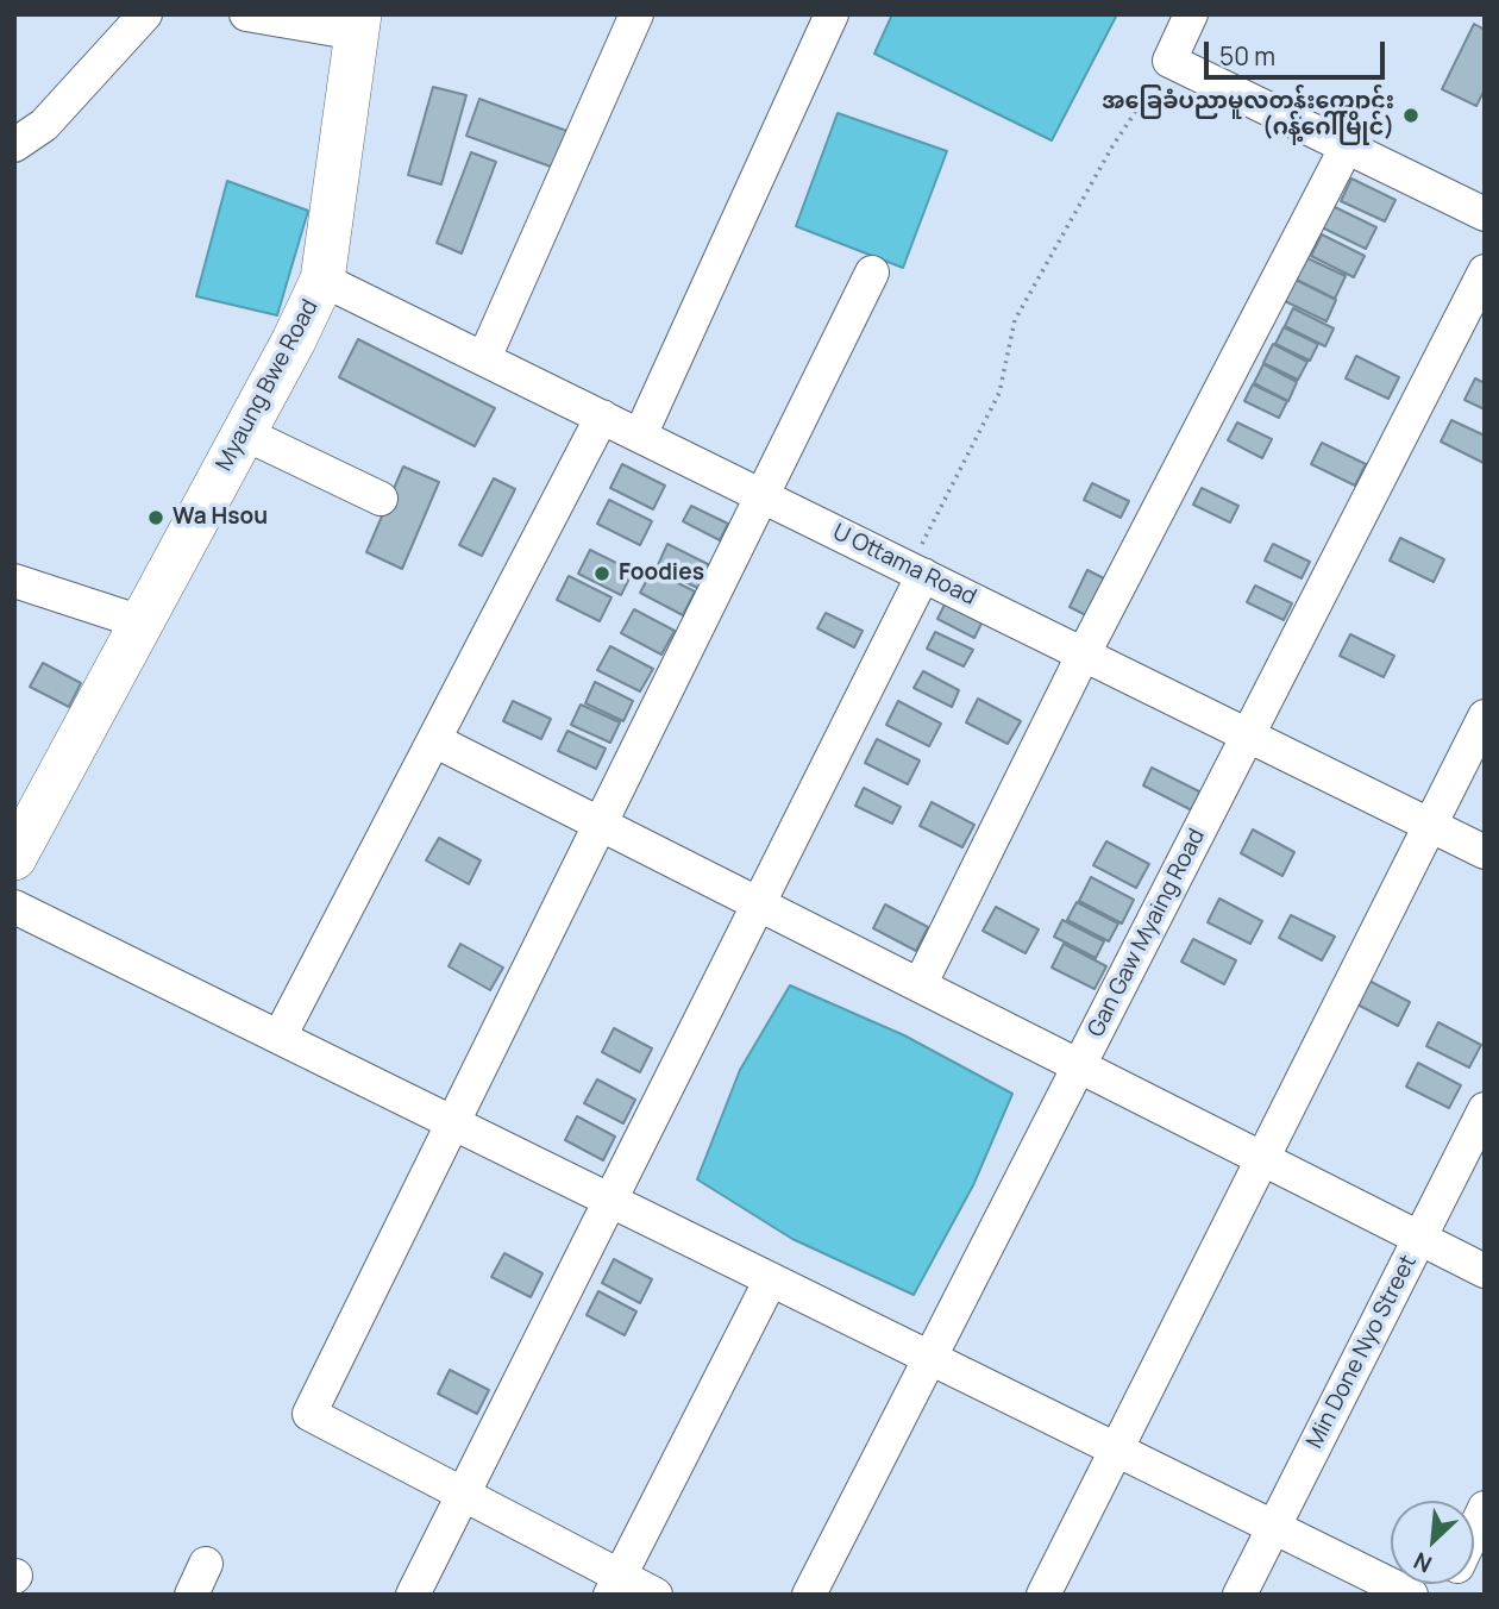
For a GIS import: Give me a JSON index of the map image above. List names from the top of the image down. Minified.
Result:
{"streets":{"main road":["Myaung Bwe Road"],"street":["U Ottama Road","Gan Gaw Myaing Road","Min Done Nyo Street"]},"crossings":[["Myaung Bwe Road","U Ottama Road"],["U Ottama Road","Gan Gaw Myaing Road"]],"places":["အခြေခံပညာမူလတန်းကျောင်း (ဂန့်ဂေါ်မြိုင်)","Wa Hsou","Foodies"],"scale_bar":"50 m","north":"bottom left"}
